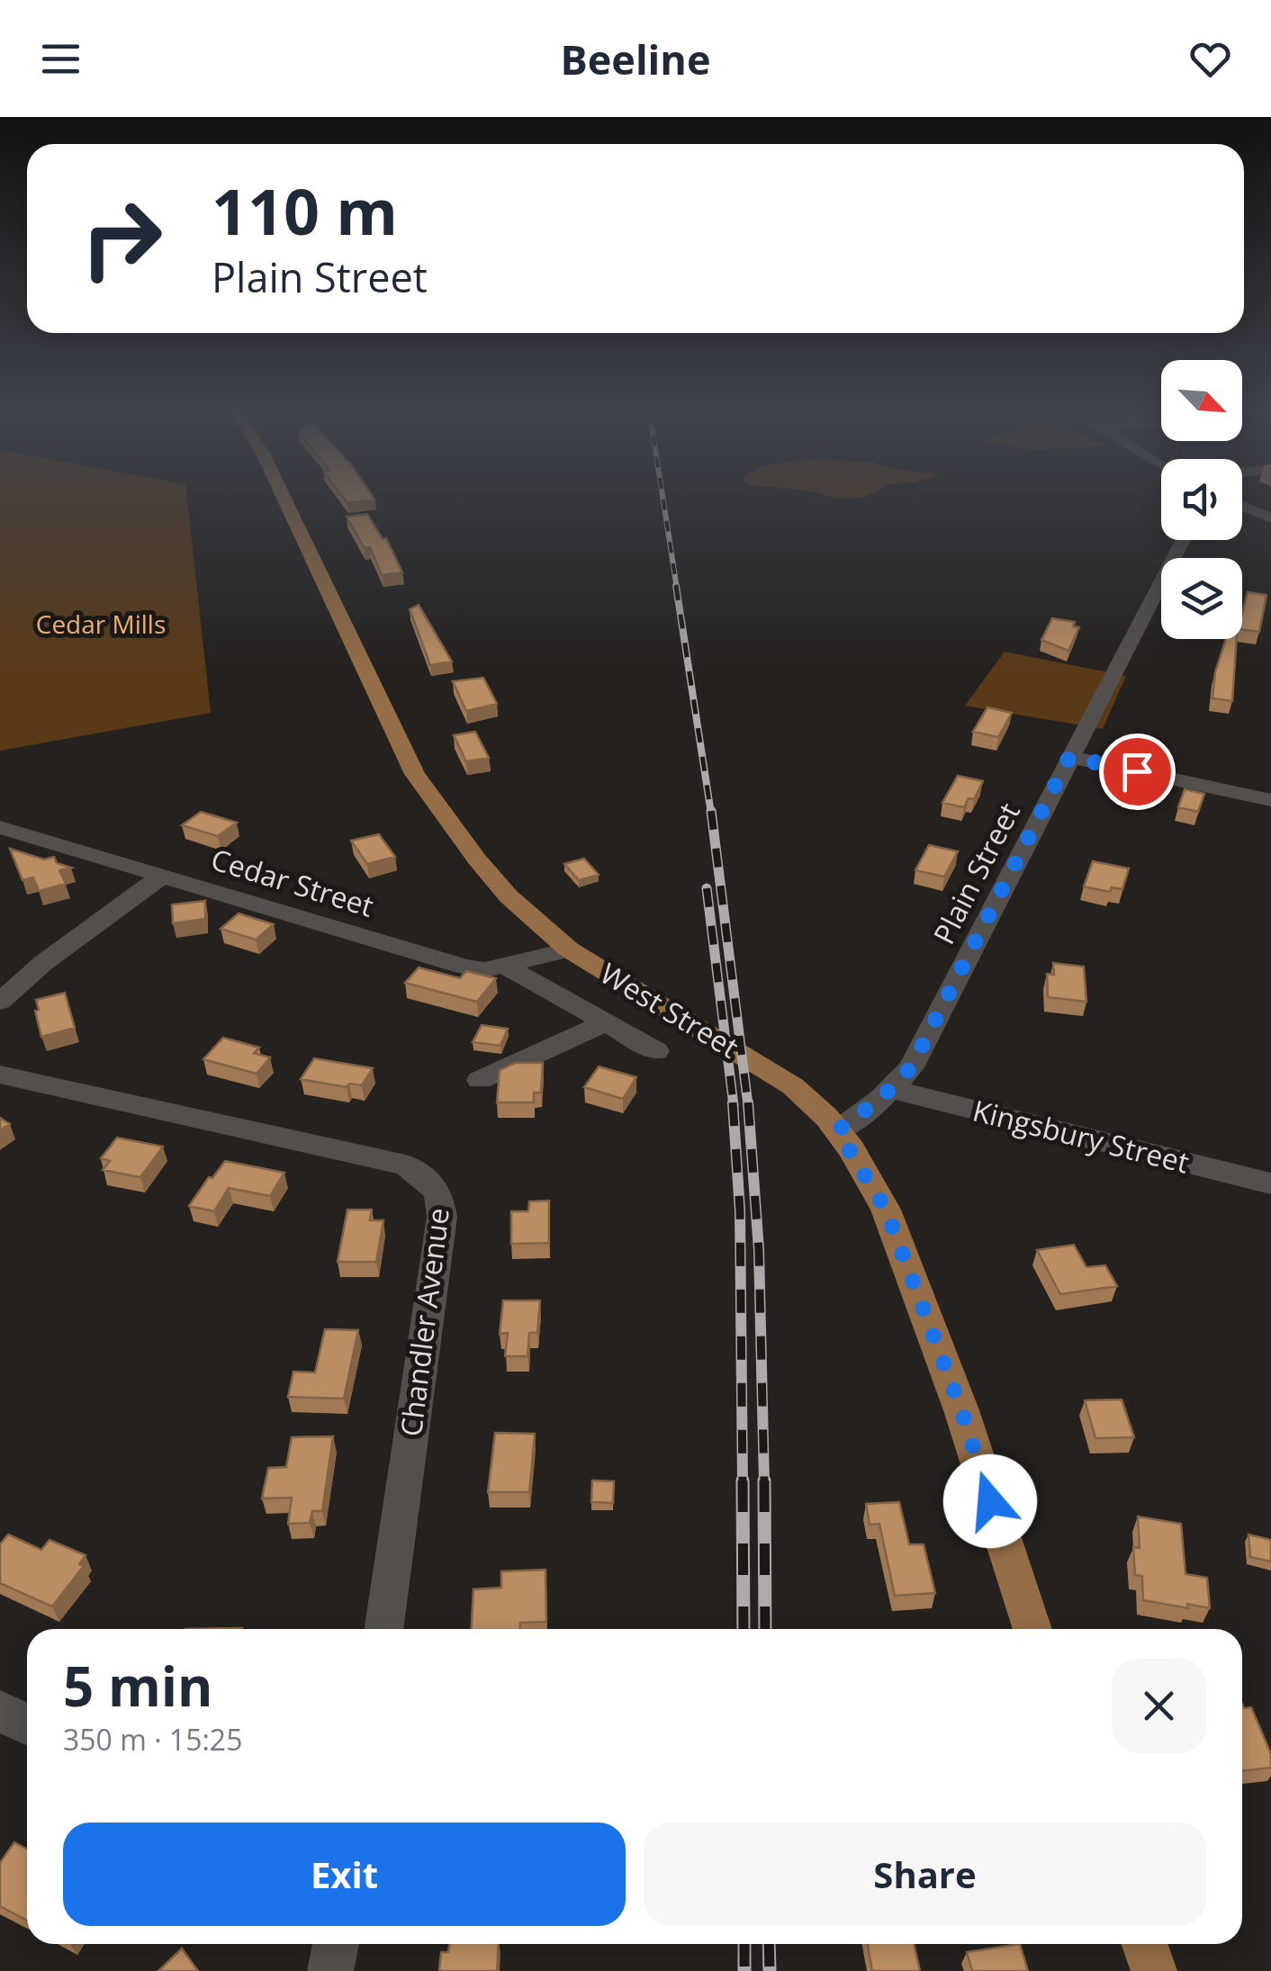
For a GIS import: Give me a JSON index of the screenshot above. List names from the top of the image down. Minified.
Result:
{"streets":{"main road":["West Street"],"street":["Plain Street","Cedar Street","Kingsbury Street","Chandler Avenue"]},"crossings":[["Plain Street","West Street"],["Plain Street","Kingsbury Street"],["Cedar Street","West Street"]],"parks":["Cedar Mills"],"north":"bottom right","page":{"header":"Beeline","turn":["110 m","Plain Street"],"heading":["5 min","350 m · 15:25"],"buttons":["Exit","Share"]}}
